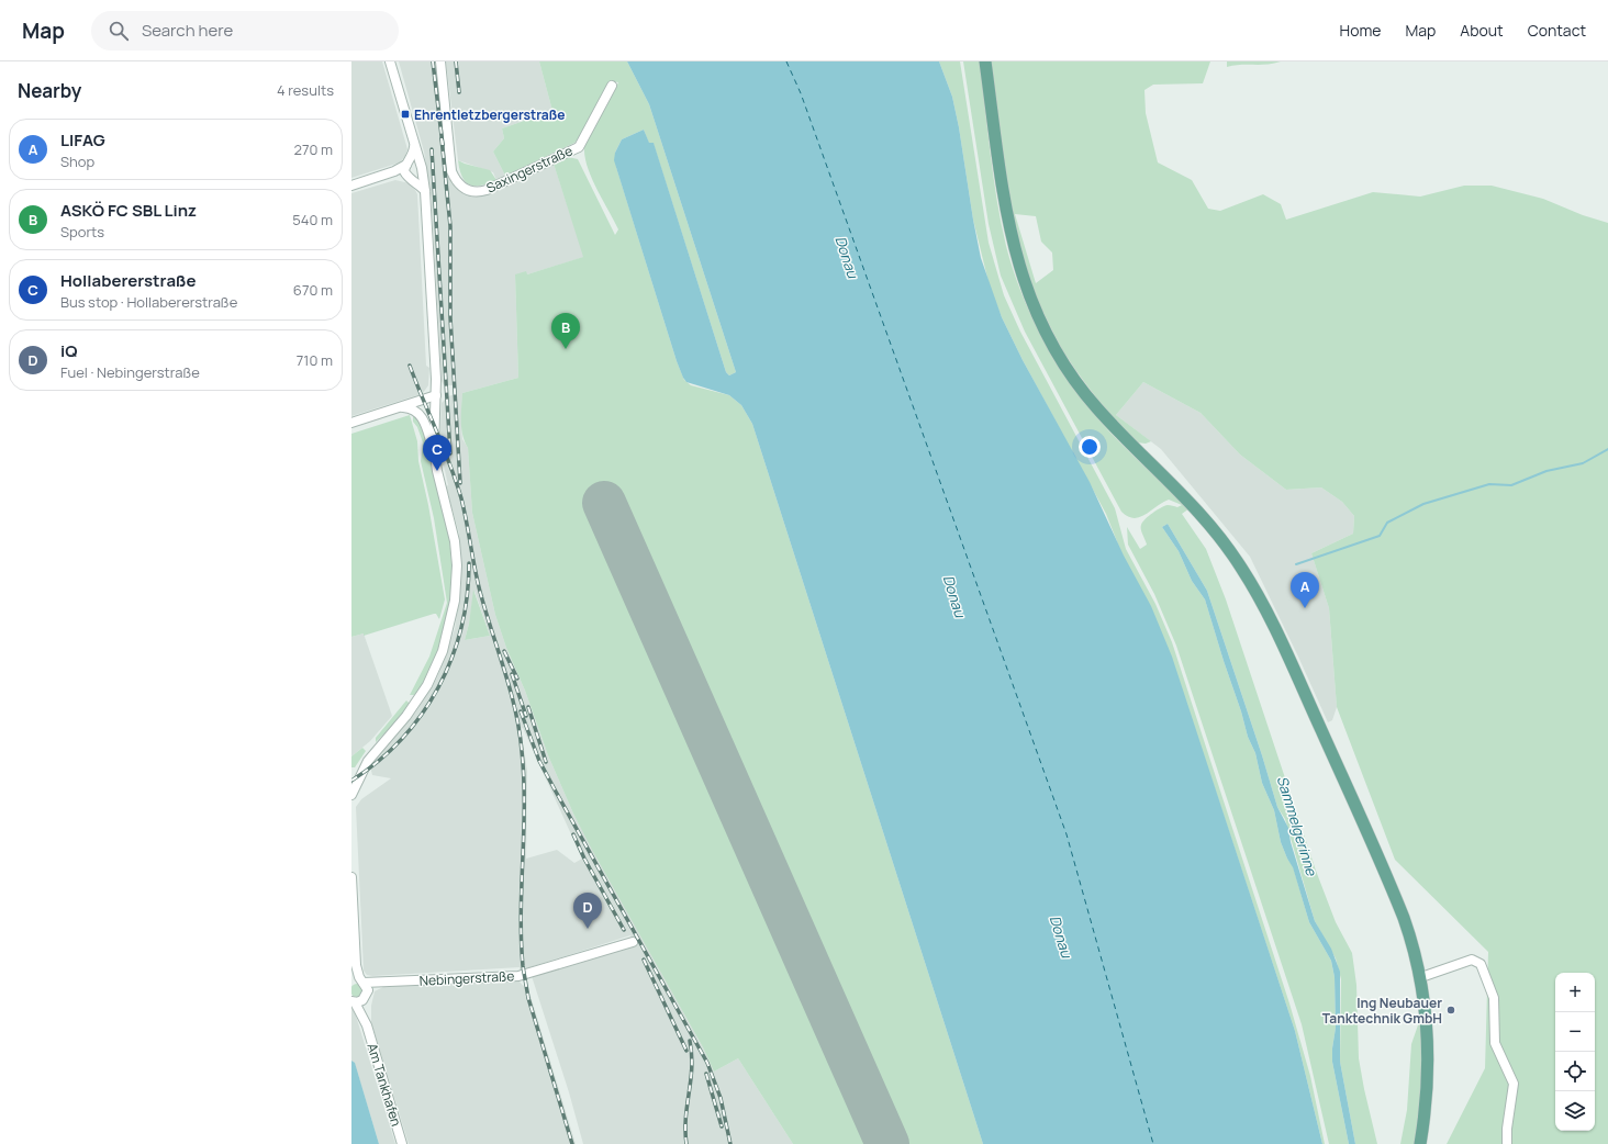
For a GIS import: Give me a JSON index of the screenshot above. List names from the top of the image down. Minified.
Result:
{"streets":{"street":["Saxingerstraße","Nebingerstraße","Am Tankhafen"]},"water":["Donau","Sammelgerinne"],"places":{"transit":["Ehrentletzbergerstraße"],"other":["Ing Neubauer Tanktechnik GmbH"]},"page":{"header":"Map","search":"Search here","nav":["Home","Map","About","Contact"],"heading":["Nearby","4 results"],"list":[{"mark":"A","name":"LIFAG","note":"Shop","value":"270 m"},{"mark":"B","name":"ASKÖ FC SBL Linz","note":"Sports","value":"540 m"},{"mark":"C","name":"Hollabererstraße","note":"Bus stop · Hollabererstraße","value":"670 m"},{"mark":"D","name":"iQ","note":"Fuel · Nebingerstraße","value":"710 m"}],"pins":["B","C","A","D"],"map_buttons":["+","−"]}}
